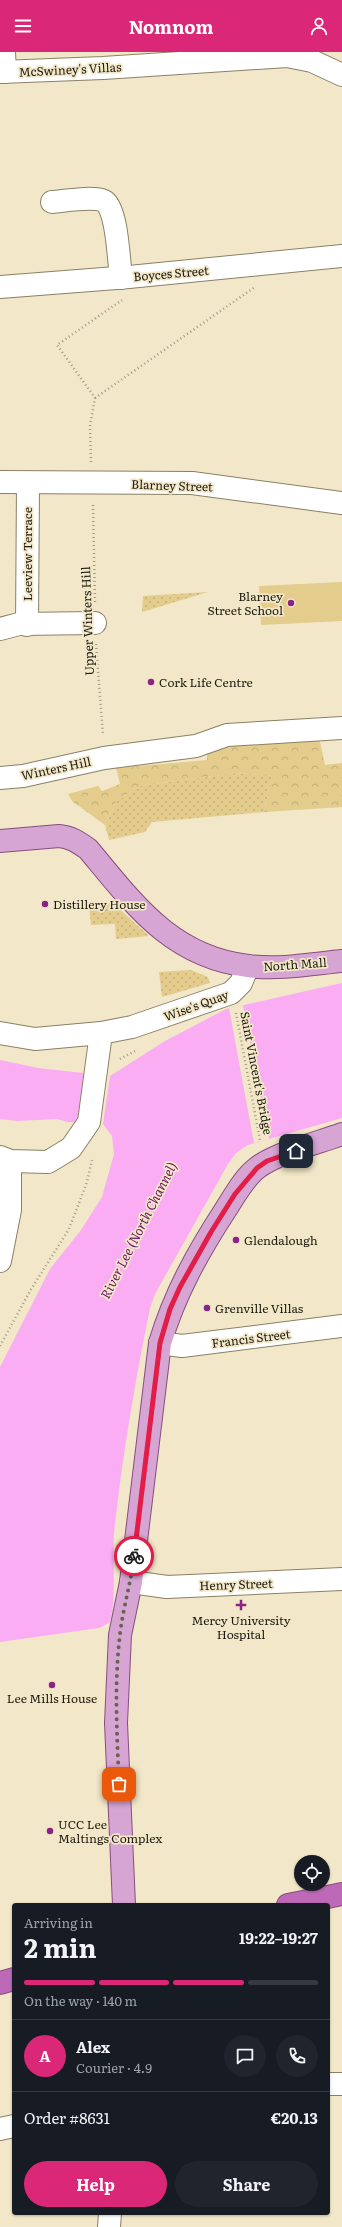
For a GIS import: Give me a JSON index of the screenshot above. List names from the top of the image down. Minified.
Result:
{"streets":{"main road":["North Mall"],"street":["McSwiney's Villas","Boyces Street","Blarney Street","Leeview Terrace","Winters Hill","Wise's Quay","Francis Street","Henry Street"],"path":["Upper Winters Hill","Saint Vincent's Bridge"]},"crossings":[["Blarney Street","Leeview Terrace"],["Blarney Street","Upper Winters Hill"],["Upper Winters Hill","Winters Hill"],["North Mall","Wise's Quay"]],"water":["River Lee (North Channel)"],"places":{"other":["Blarney Street School","Cork Life Centre","Distillery House","Glendalough","Grenville Villas","Lee Mills House","UCC Lee Maltings Complex"],"health":["Mercy University Hospital"]},"page":{"header":"Nomnom","heading":["2 min","Arriving in","19:22–19:27"],"panel":["Alex","Courier · 4.9","Order #8631","€20.13"],"bar":"On the way · 140 m","round":"A","buttons":["Help","Share"]}}
